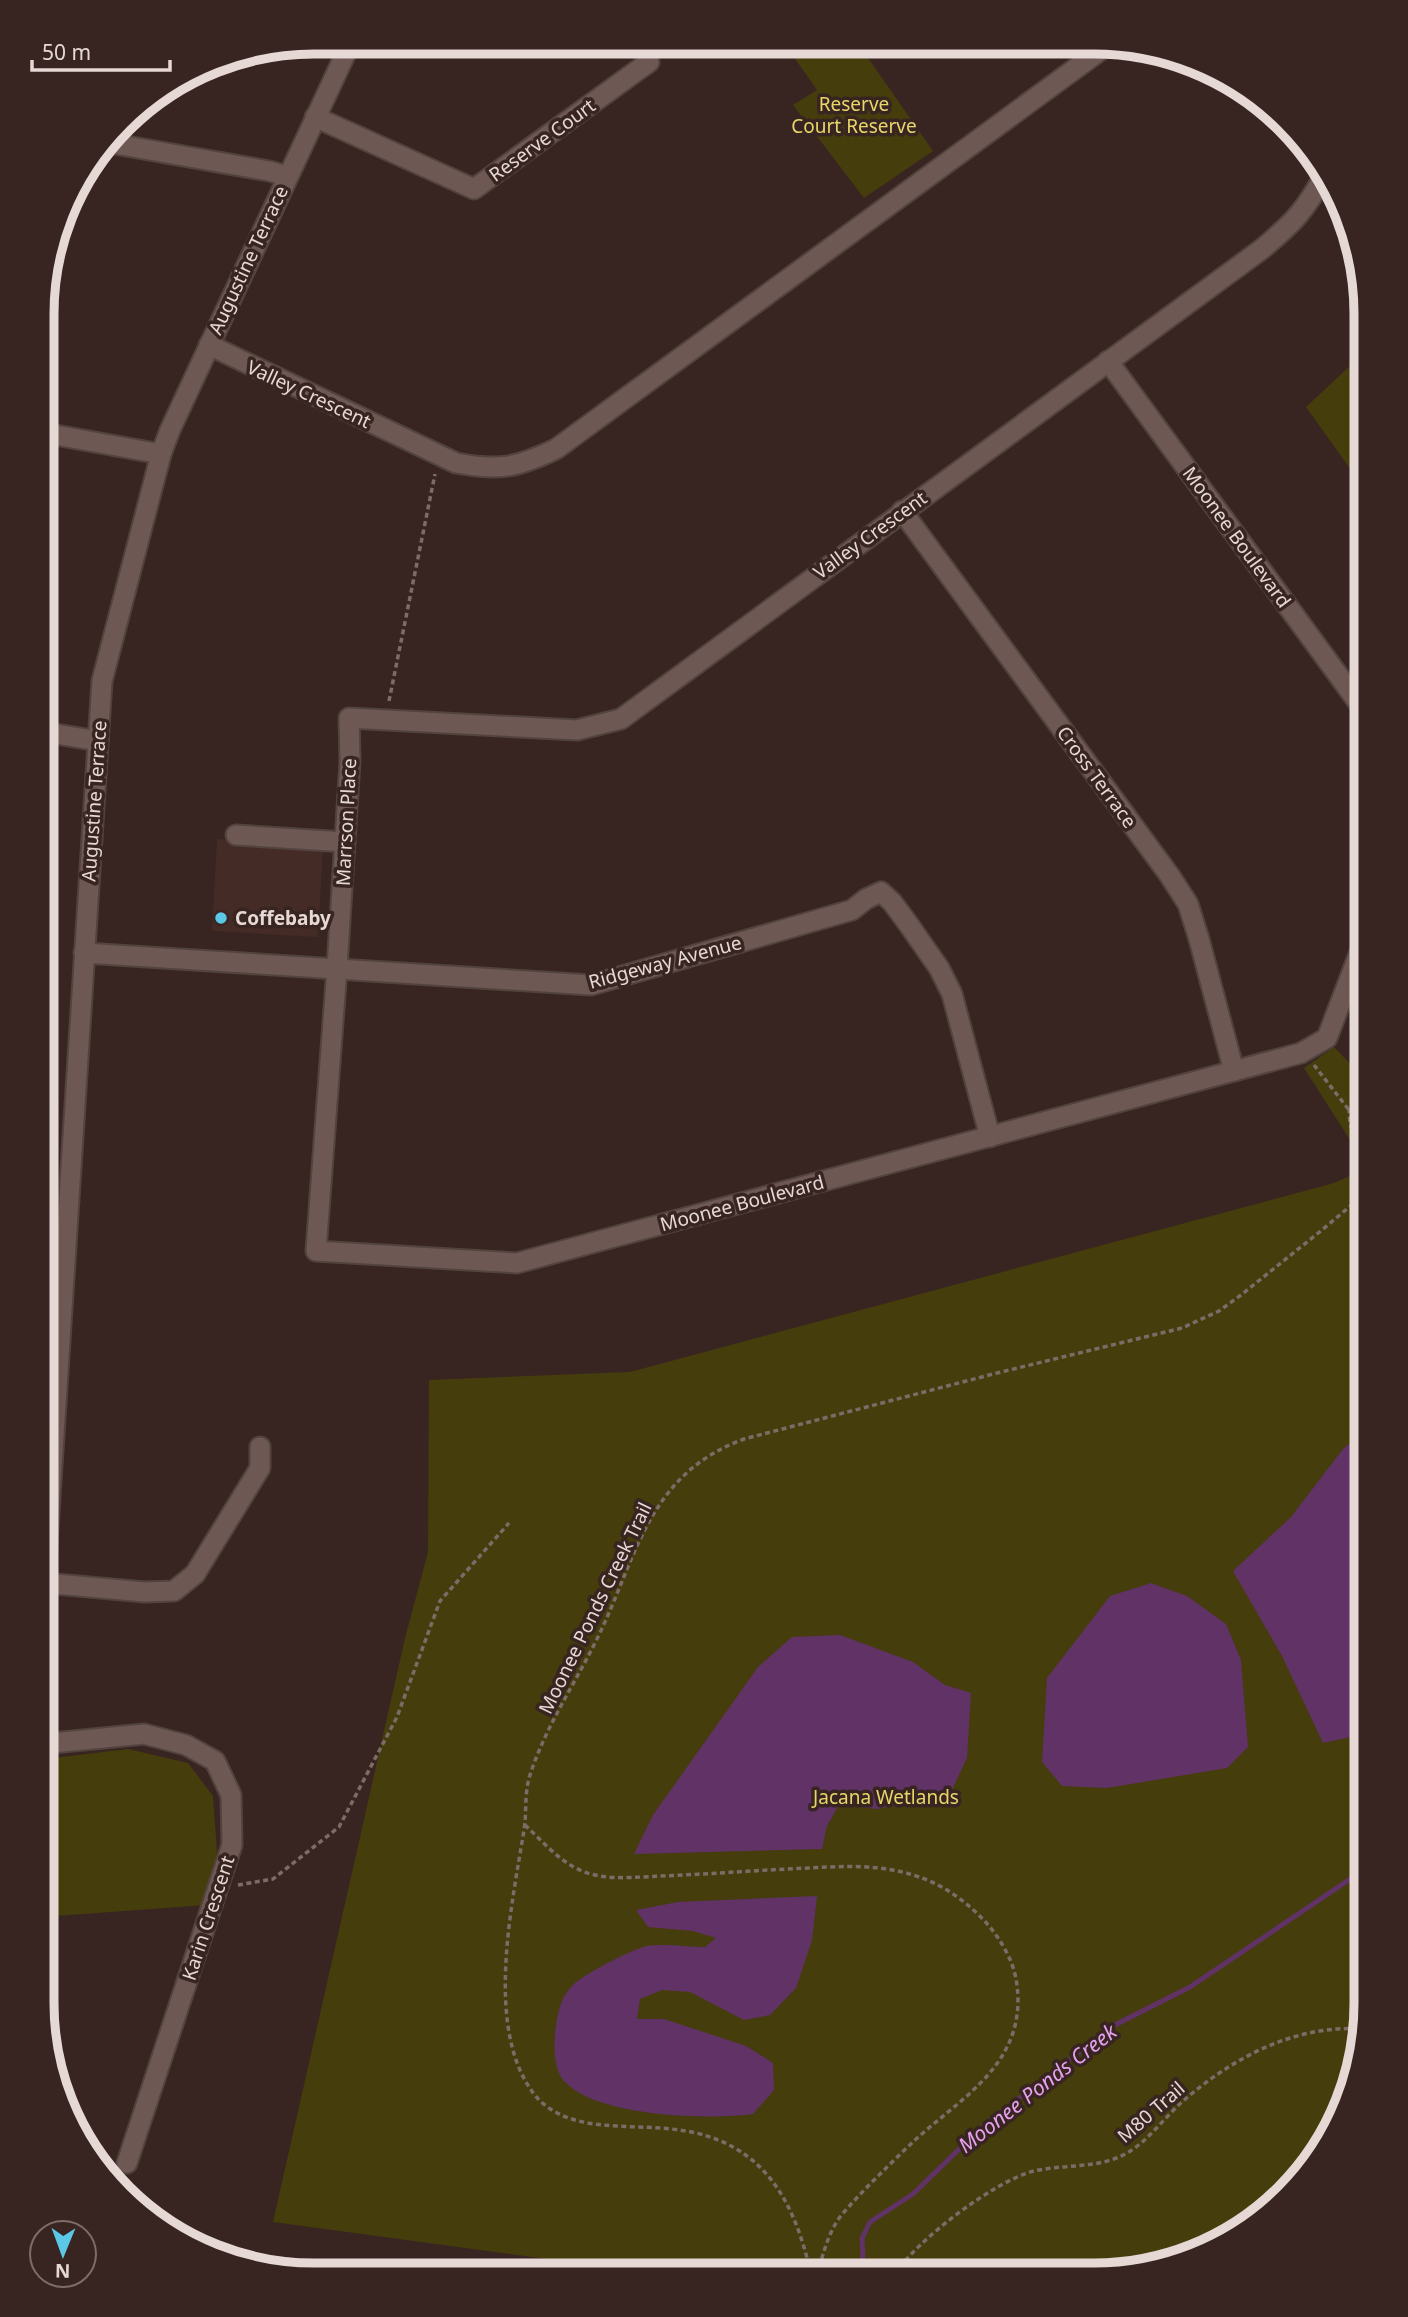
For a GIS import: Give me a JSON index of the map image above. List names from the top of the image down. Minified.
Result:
{"streets":{"street":["Reserve Court","Augustine Terrace","Valley Crescent","Moonee Boulevard","Cross Terrace","Marrson Place","Ridgeway Avenue","Karin Crescent"],"path":["Moonee Ponds Creek Trail","M80 Trail"]},"crossings":[["Reserve Court","Augustine Terrace"],["Augustine Terrace","Valley Crescent"],["Augustine Terrace","Ridgeway Avenue"],["Valley Crescent","Moonee Boulevard"],["Valley Crescent","Cross Terrace"],["Valley Crescent","Marrson Place"],["Moonee Boulevard","Cross Terrace"],["Moonee Boulevard","Marrson Place"],["Moonee Boulevard","Ridgeway Avenue"],["Marrson Place","Ridgeway Avenue"]],"water":["Moonee Ponds Creek"],"parks":["Reserve Court Reserve","Jacana Wetlands"],"places":["Coffebaby"],"scale_bar":"50 m","north":"bottom"}
